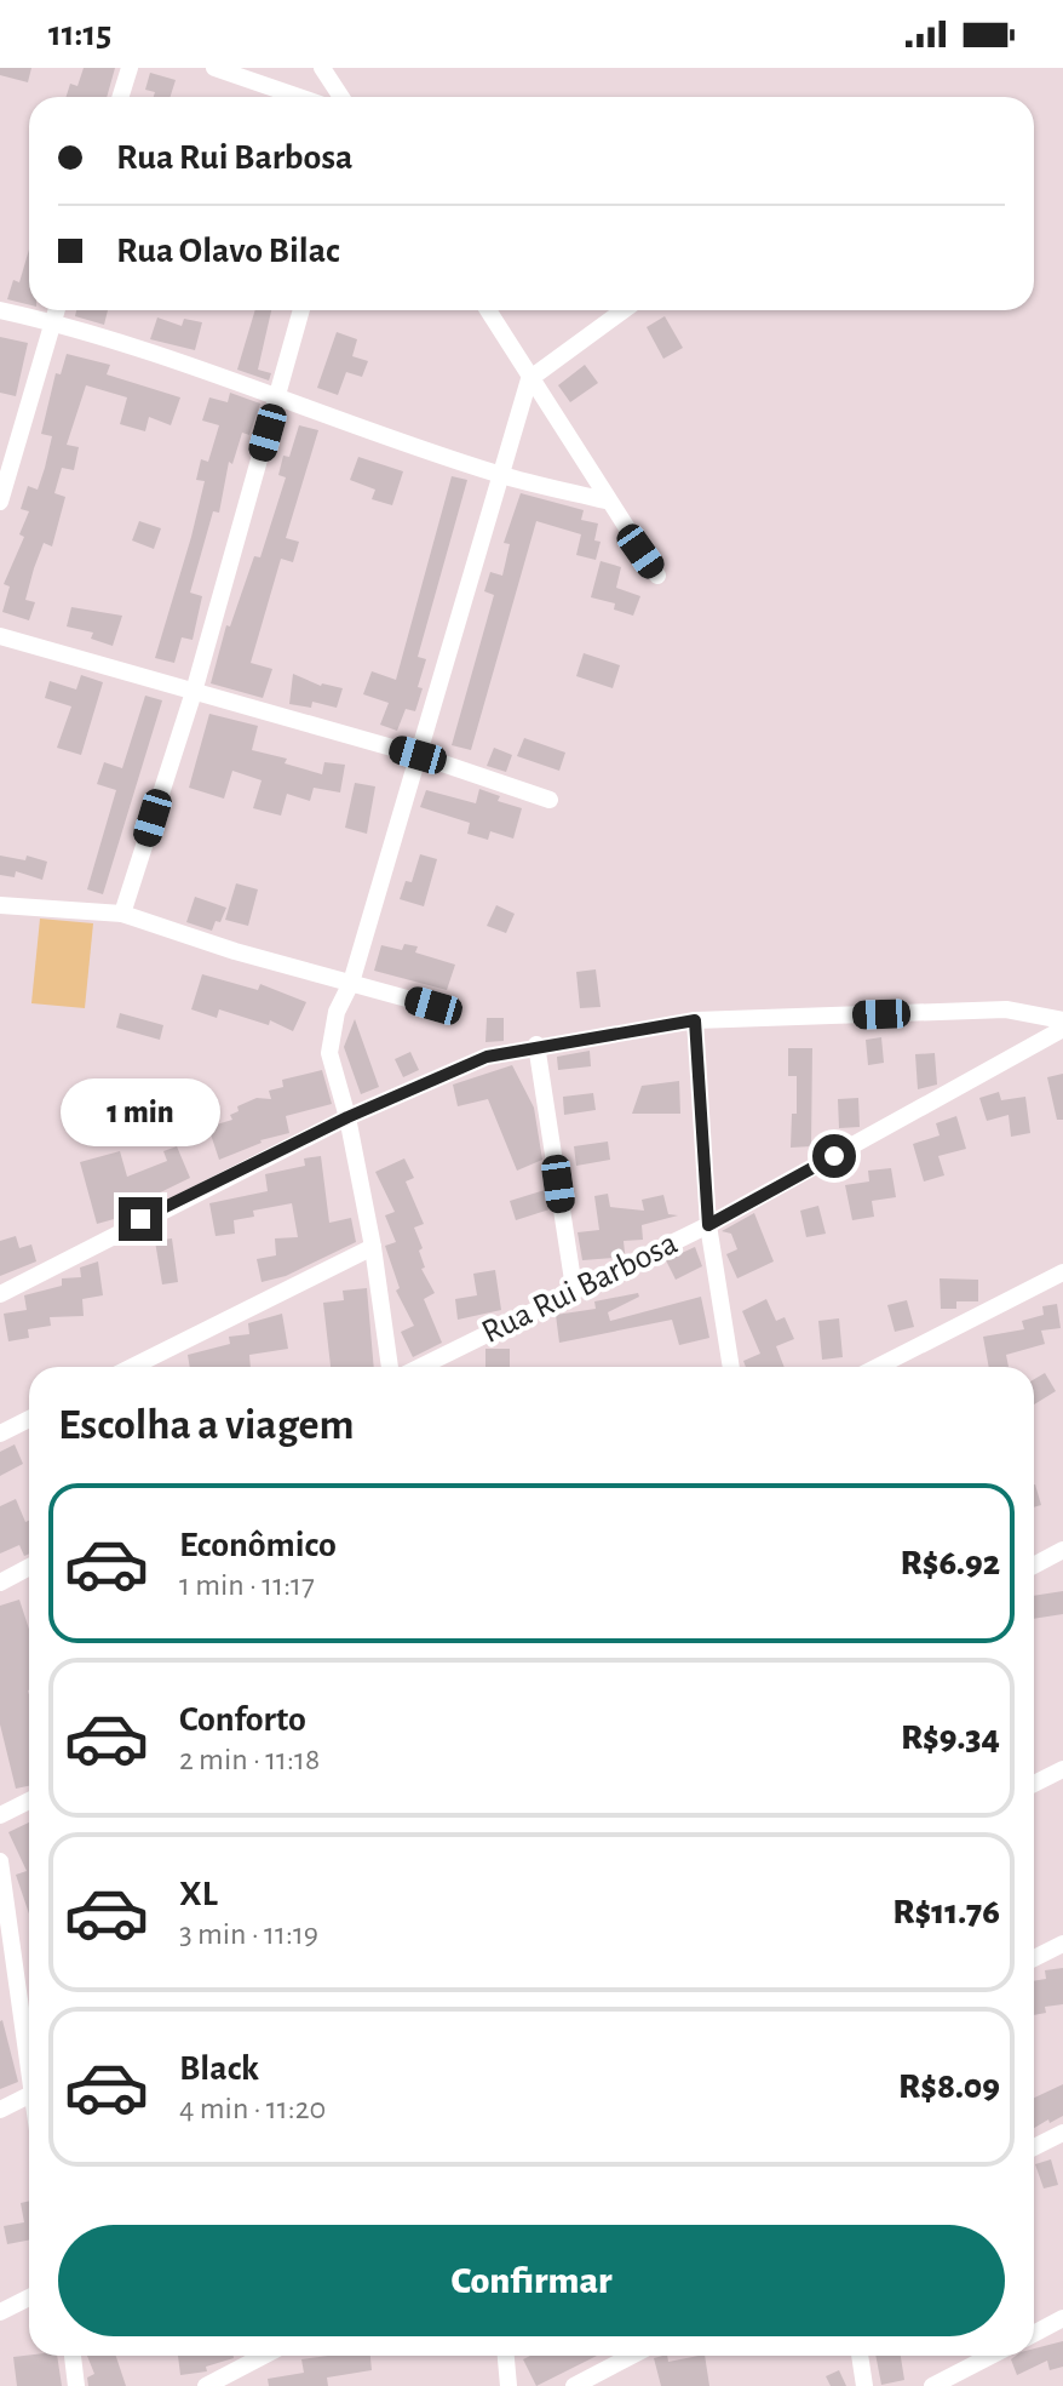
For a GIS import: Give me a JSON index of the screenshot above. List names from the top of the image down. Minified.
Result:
{"streets":{"street":["Rua Rui Barbosa"]},"page":{"status":"11:15","banner":["Rua Rui Barbosa","Rua Olavo Bilac"],"bubble":"1 min","heading":"Escolha a viagem","list":[{"name":"Econômico","note":"1 min · 11:17","value":"R$6.92"},{"name":"Conforto","note":"2 min · 11:18","value":"R$9.34"},{"name":"XL","note":"3 min · 11:19","value":"R$11.76"},{"name":"Black","note":"4 min · 11:20","value":"R$8.09"}],"buttons":"Confirmar"}}
